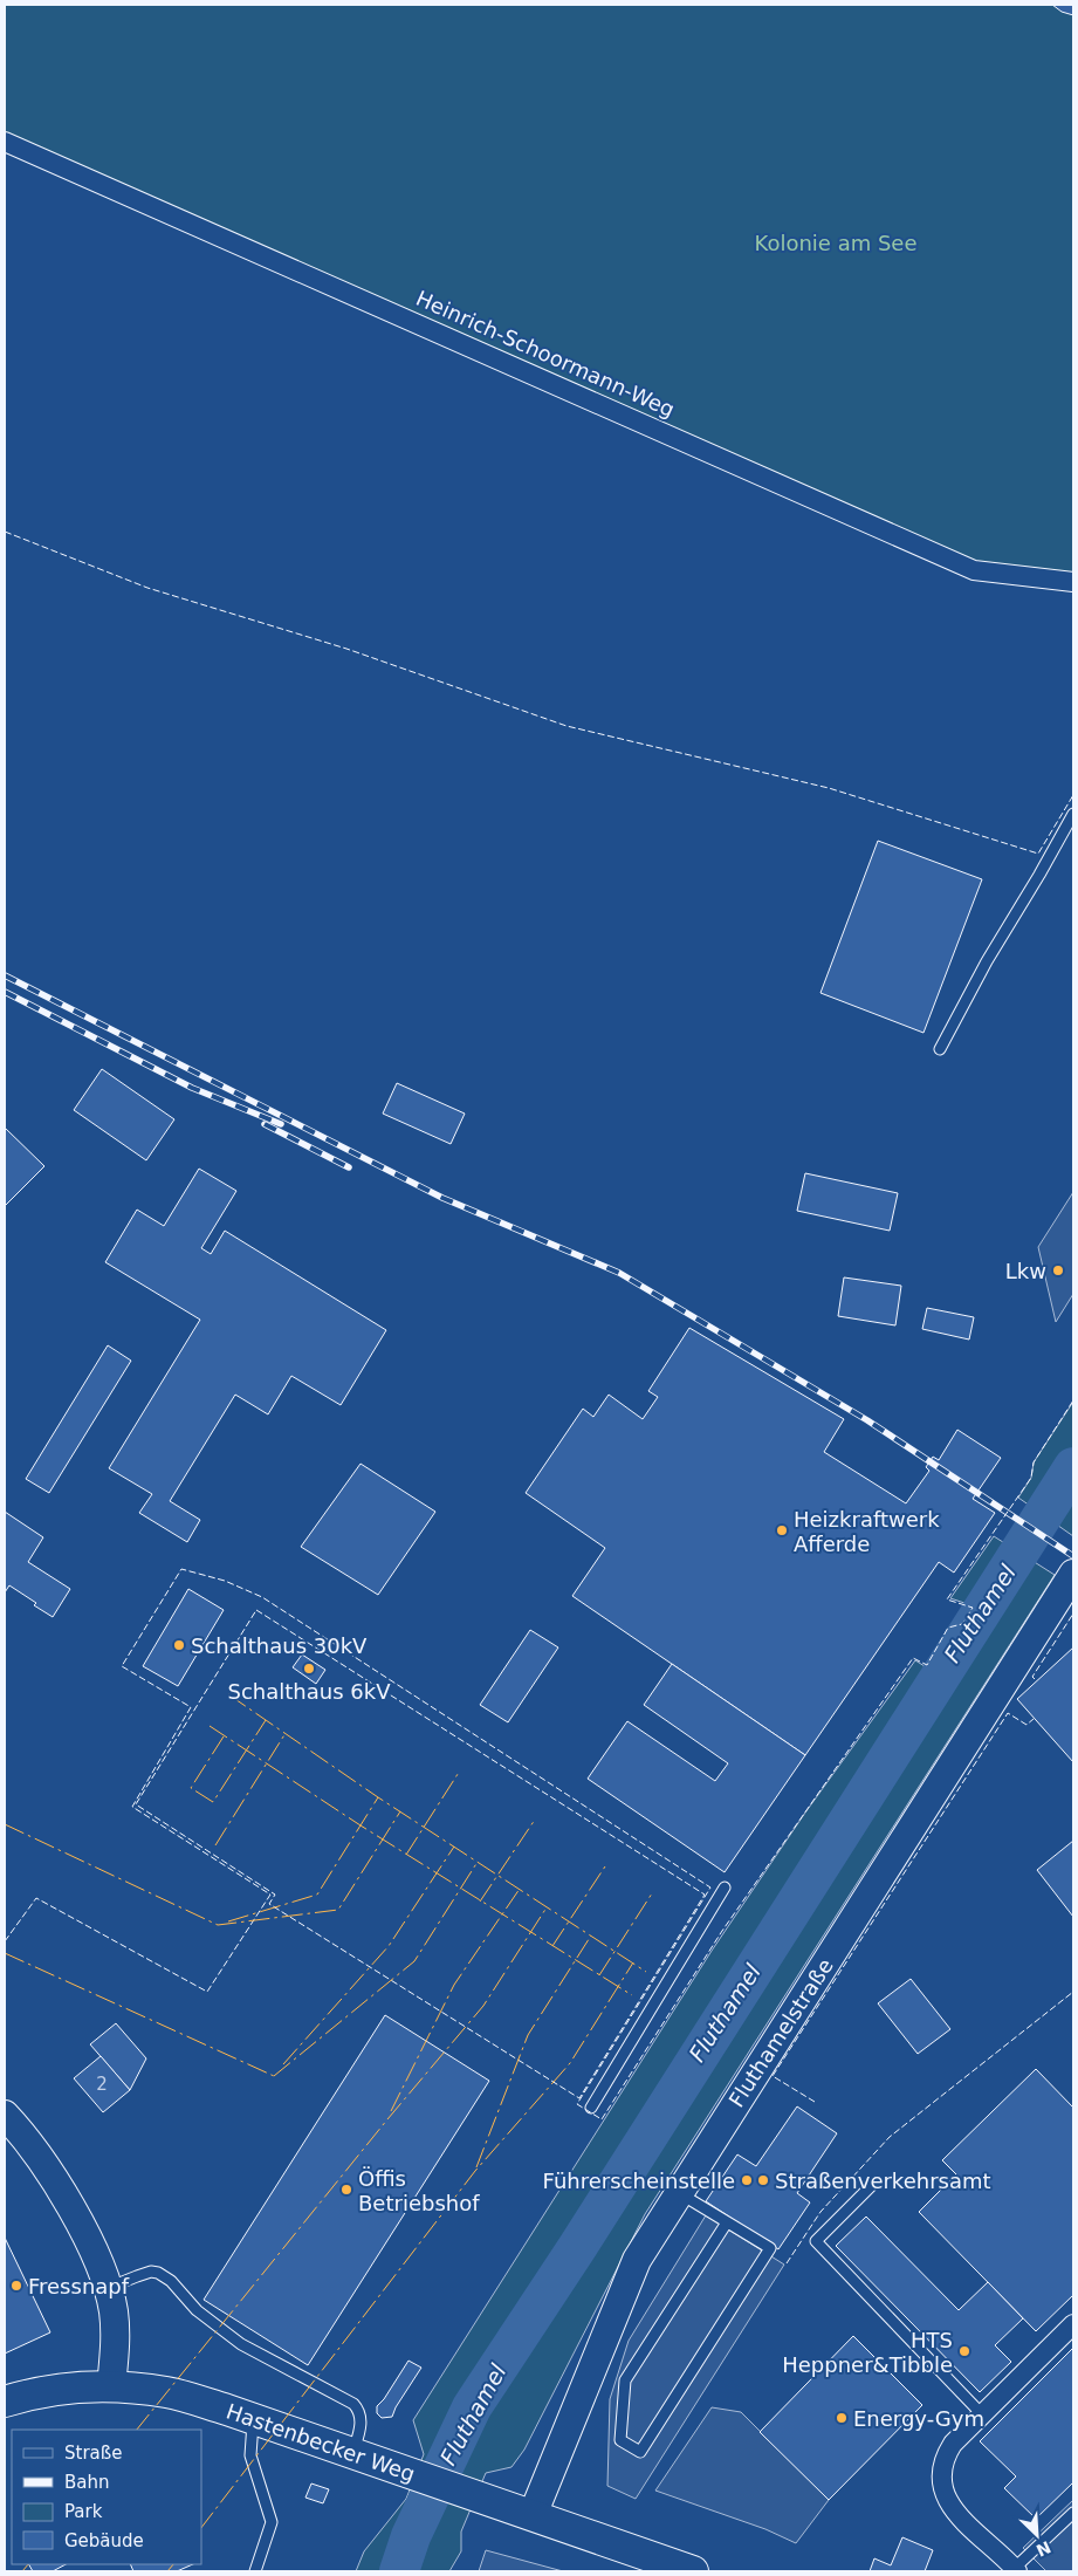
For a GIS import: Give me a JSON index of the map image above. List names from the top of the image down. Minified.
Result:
{"streets":{"main road":["Fluthamelstraße","Hastenbecker Weg"],"street":["Heinrich-Schoormann-Weg"]},"crossings":[["Fluthamelstraße","Hastenbecker Weg"]],"water":["Fluthamel"],"parks":["Kolonie am See"],"places":["Lkw","Heizkraftwerk Afferde","Schalthaus 30kV","Schalthaus 6kV","Führerscheinstelle","Straßenverkehrsamt","Öffis Betriebshof","Fressnapf","HTS Heppner&Tibble","Energy-Gym"],"house_numbers":["2"],"legend":["Straße","Bahn","Park","Gebäude"],"north":"bottom right"}
